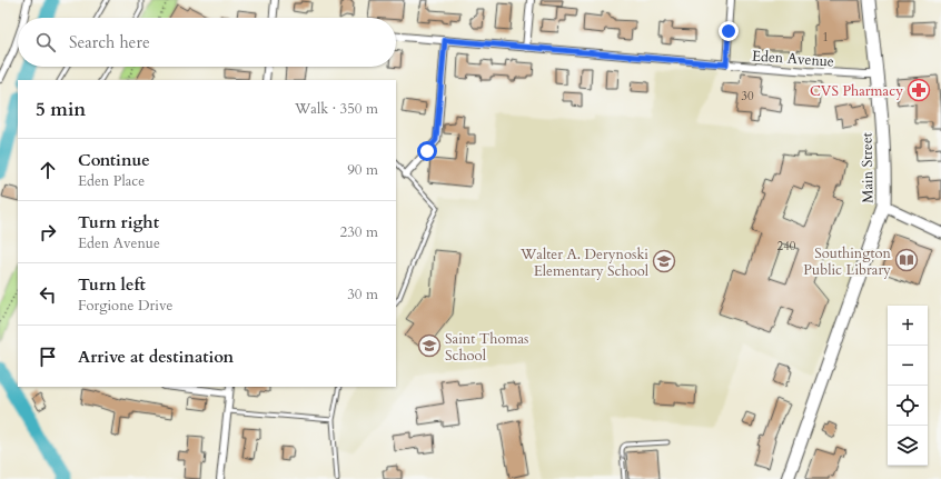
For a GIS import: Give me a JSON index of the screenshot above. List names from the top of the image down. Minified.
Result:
{"streets":{"highway":["Main Street"],"street":["Eden Avenue"]},"crossings":[["Eden Avenue","Main Street"]],"places":{"pharmacy":["CVS Pharmacy"],"library":["Southington Public Library"],"school or university":["Walter A. Derynoski Elementary School","Saint Thomas School"]},"house_numbers":["1","30","240"],"page":{"search":"Search here","heading":["5 min","Walk · 350 m"],"list":[["Continue","Eden Place","90 m"],["Turn right","Eden Avenue","230 m"],["Turn left","Forgione Drive","30 m"],"Arrive at destination"],"map_buttons":["+","−"]}}
